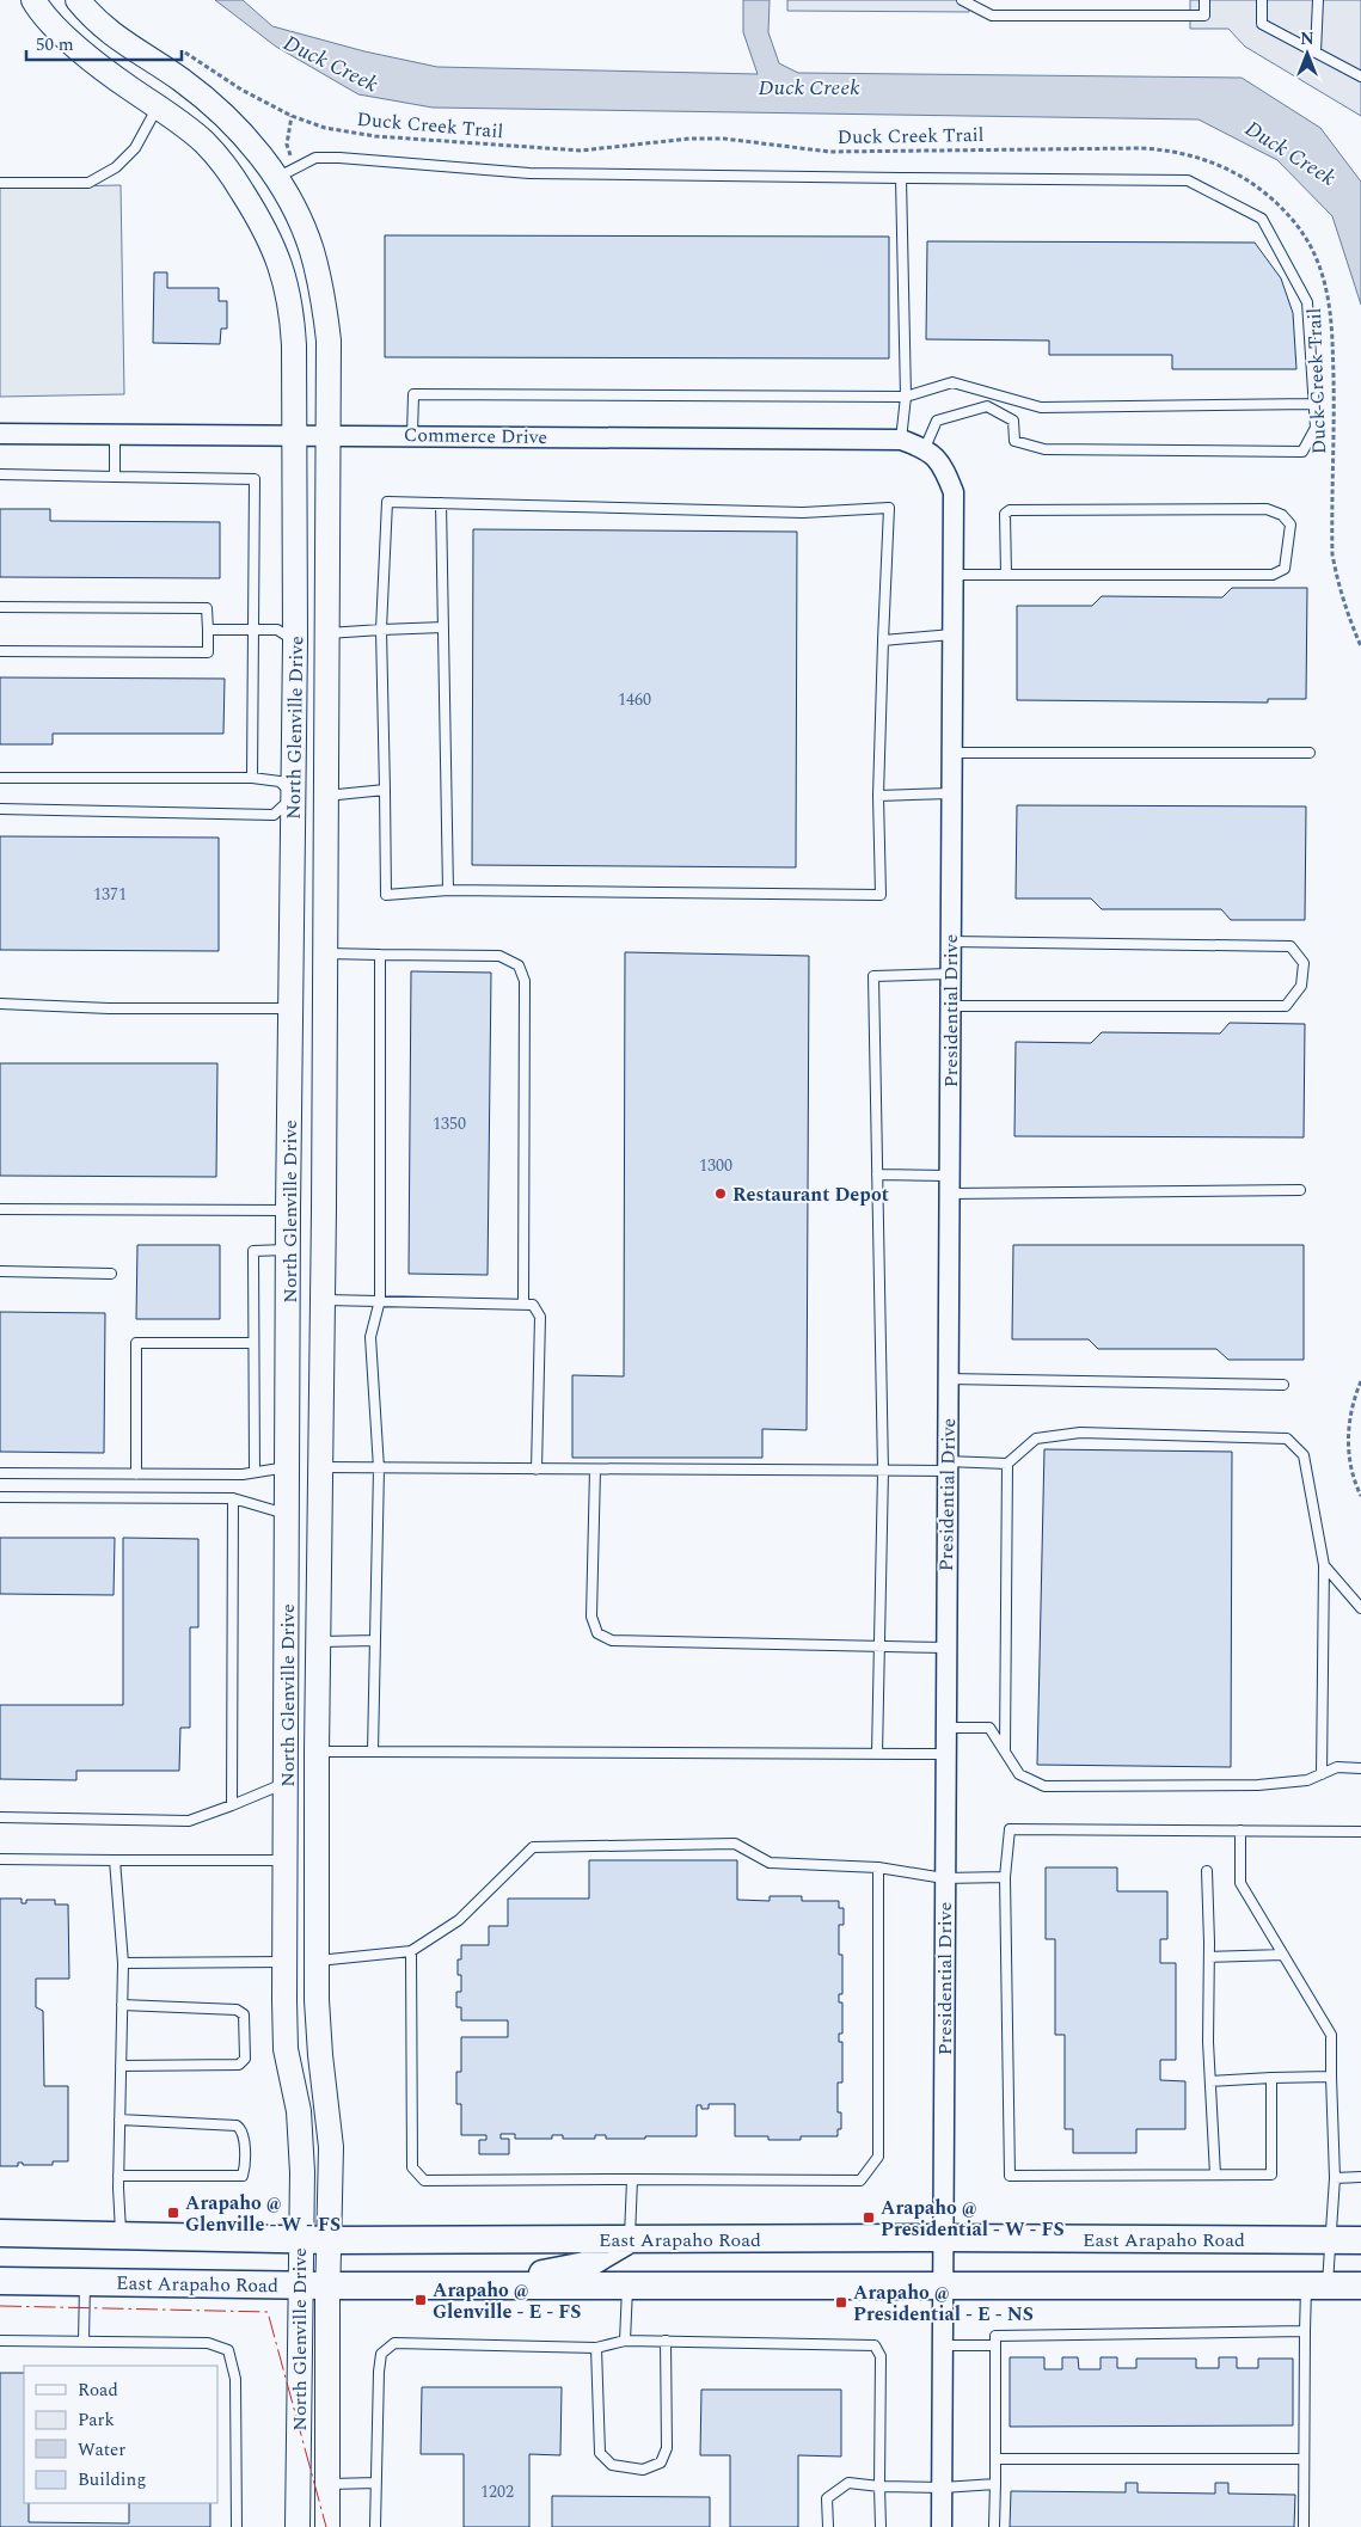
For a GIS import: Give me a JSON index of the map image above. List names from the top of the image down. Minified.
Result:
{"streets":{"main road":["East Arapaho Road"],"street":["Commerce Drive","North Glenville Drive","Presidential Drive"],"path":["Duck Creek Trail"]},"crossings":[["Commerce Drive","North Glenville Drive"],["Commerce Drive","Presidential Drive"],["North Glenville Drive","East Arapaho Road"],["Presidential Drive","East Arapaho Road"]],"water":["Duck Creek"],"places":{"other":["Restaurant Depot"],"transit":["Arapaho @ Glenville - W - FS","Arapaho @ Presidential - W - FS","Arapaho @ Glenville - E - FS","Arapaho @ Presidential - E - NS"]},"house_numbers":["1460","1371","1350","1300","1202"],"legend":["Road","Park","Water","Building"],"scale_bar":"50 m","north":"top"}
